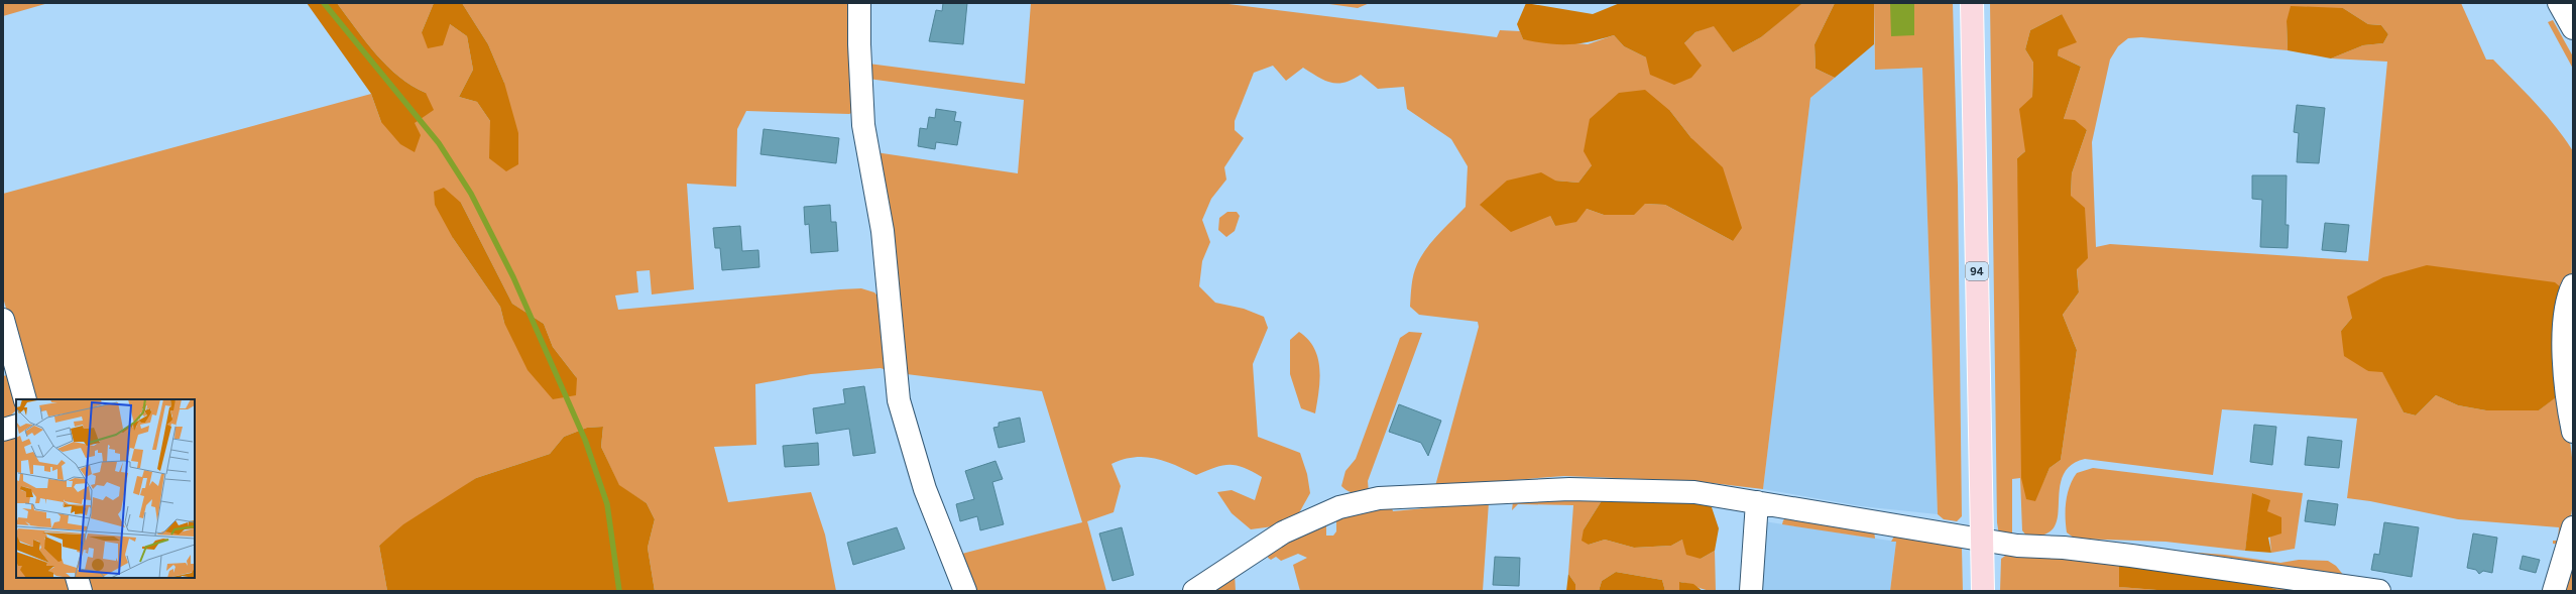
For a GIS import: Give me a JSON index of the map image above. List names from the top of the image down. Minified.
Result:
{"streets":{"main road":["94"]}}
